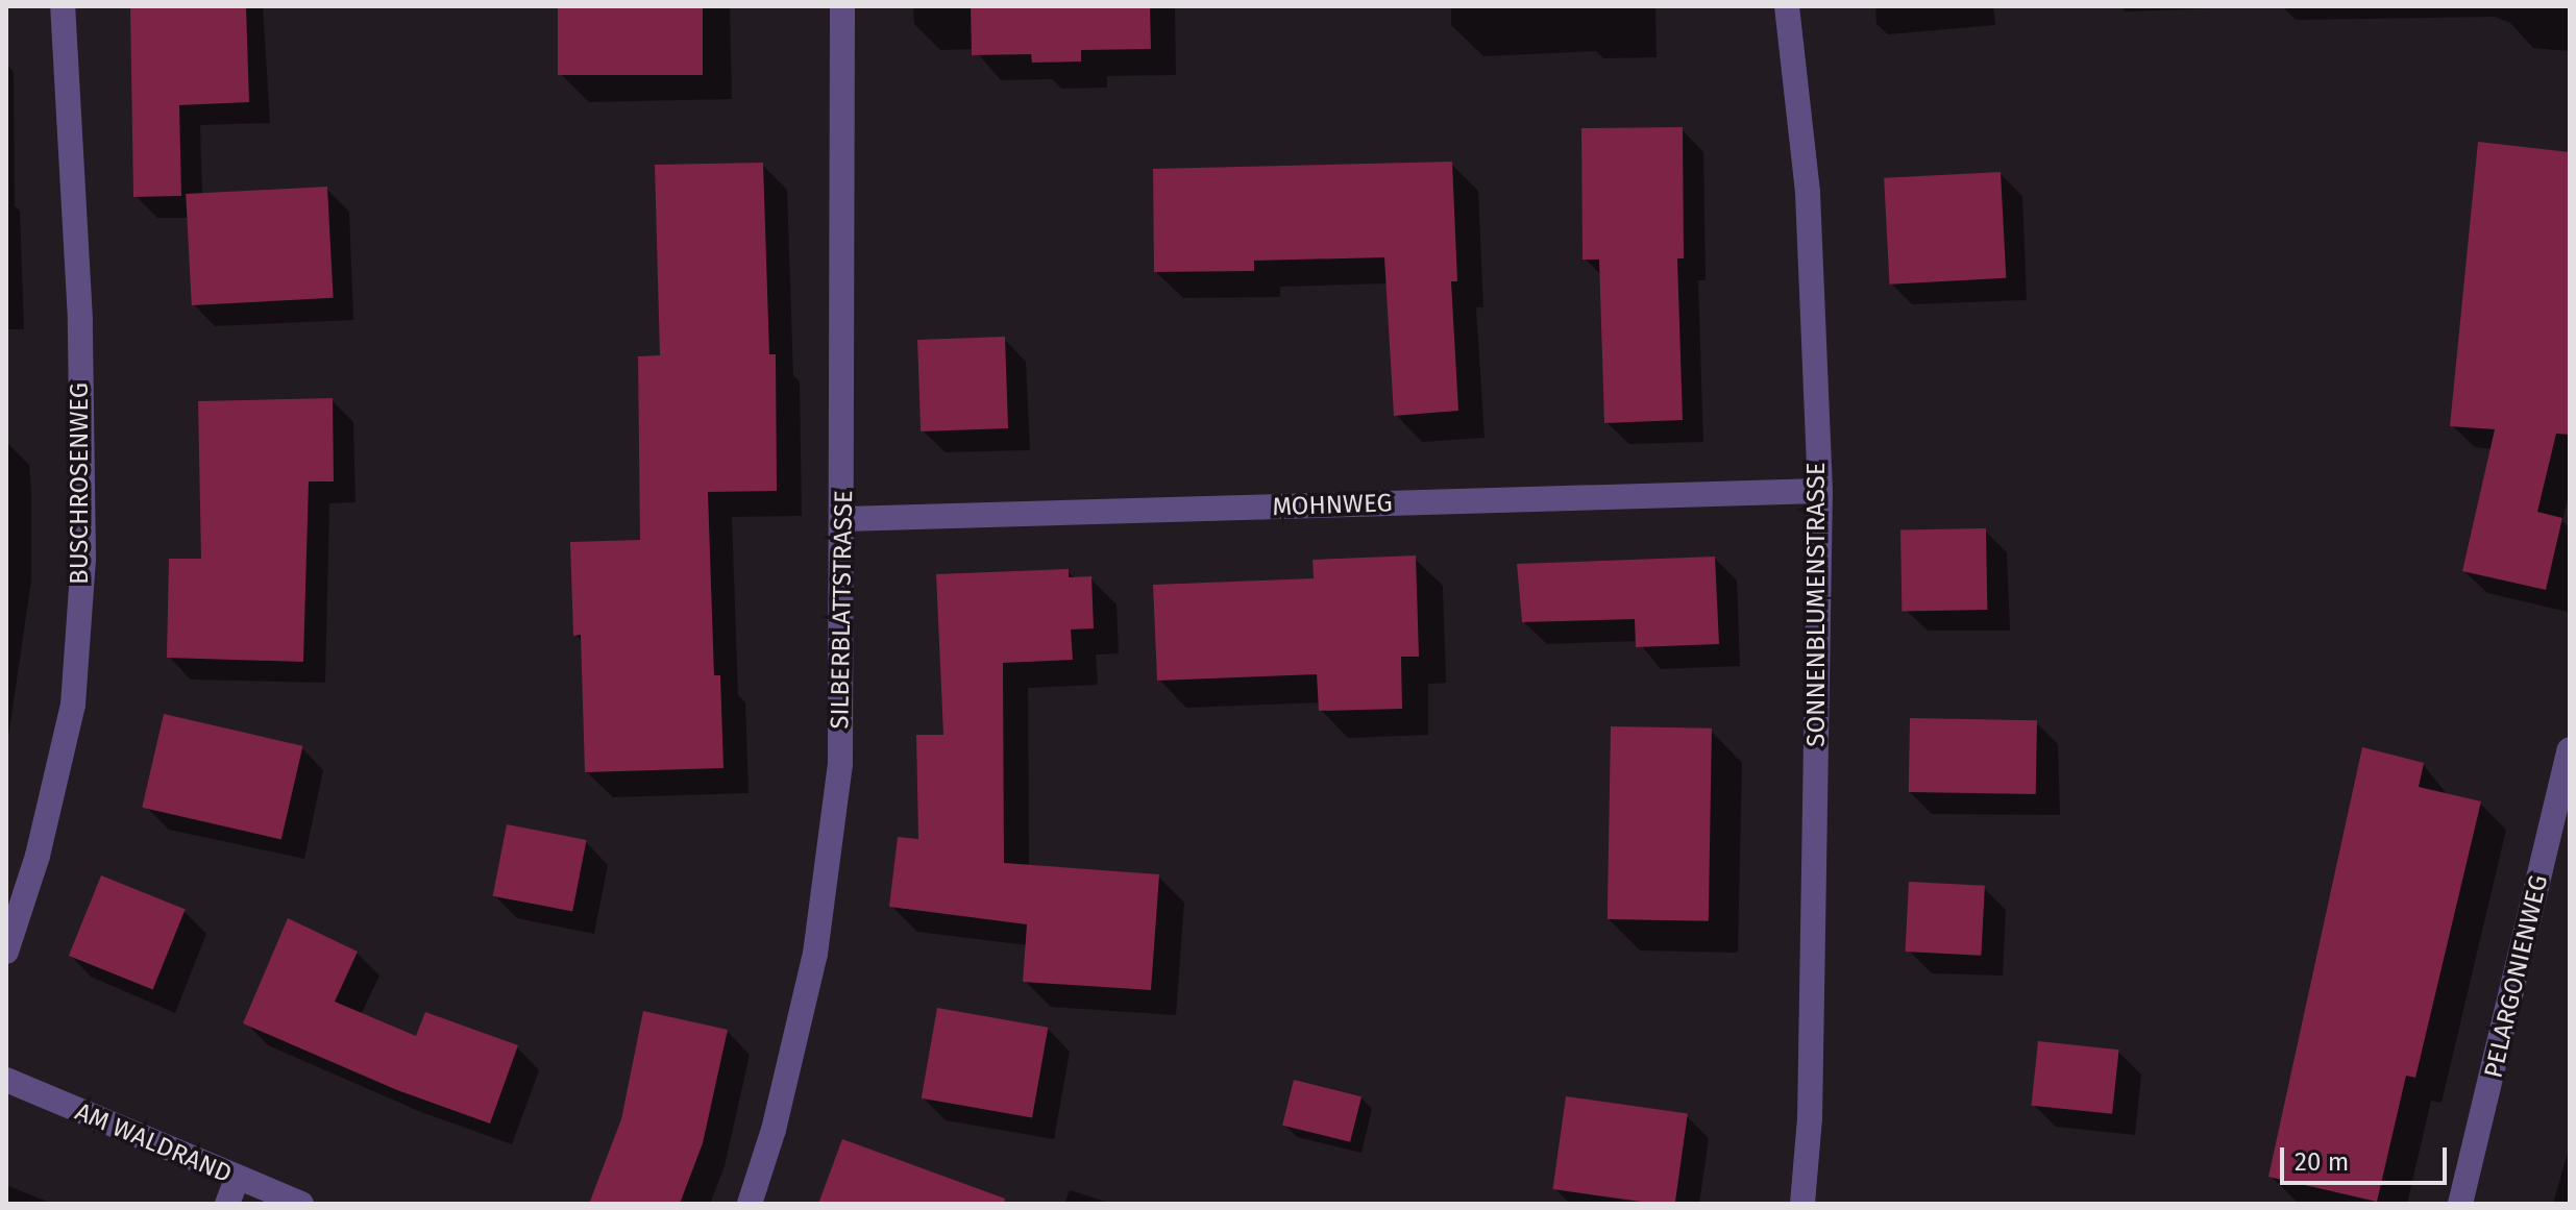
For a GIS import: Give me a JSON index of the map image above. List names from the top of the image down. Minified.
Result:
{"streets":{"street":["BUSCHROSENWEG","MOHNWEG","SONNENBLUMENSTRASSE","SILBERBLATTSTRASSE","PELARGONIENWEG","AM WALDRAND"]},"crossings":[["MOHNWEG","SONNENBLUMENSTRASSE"],["MOHNWEG","SILBERBLATTSTRASSE"]],"scale_bar":"20 m"}
